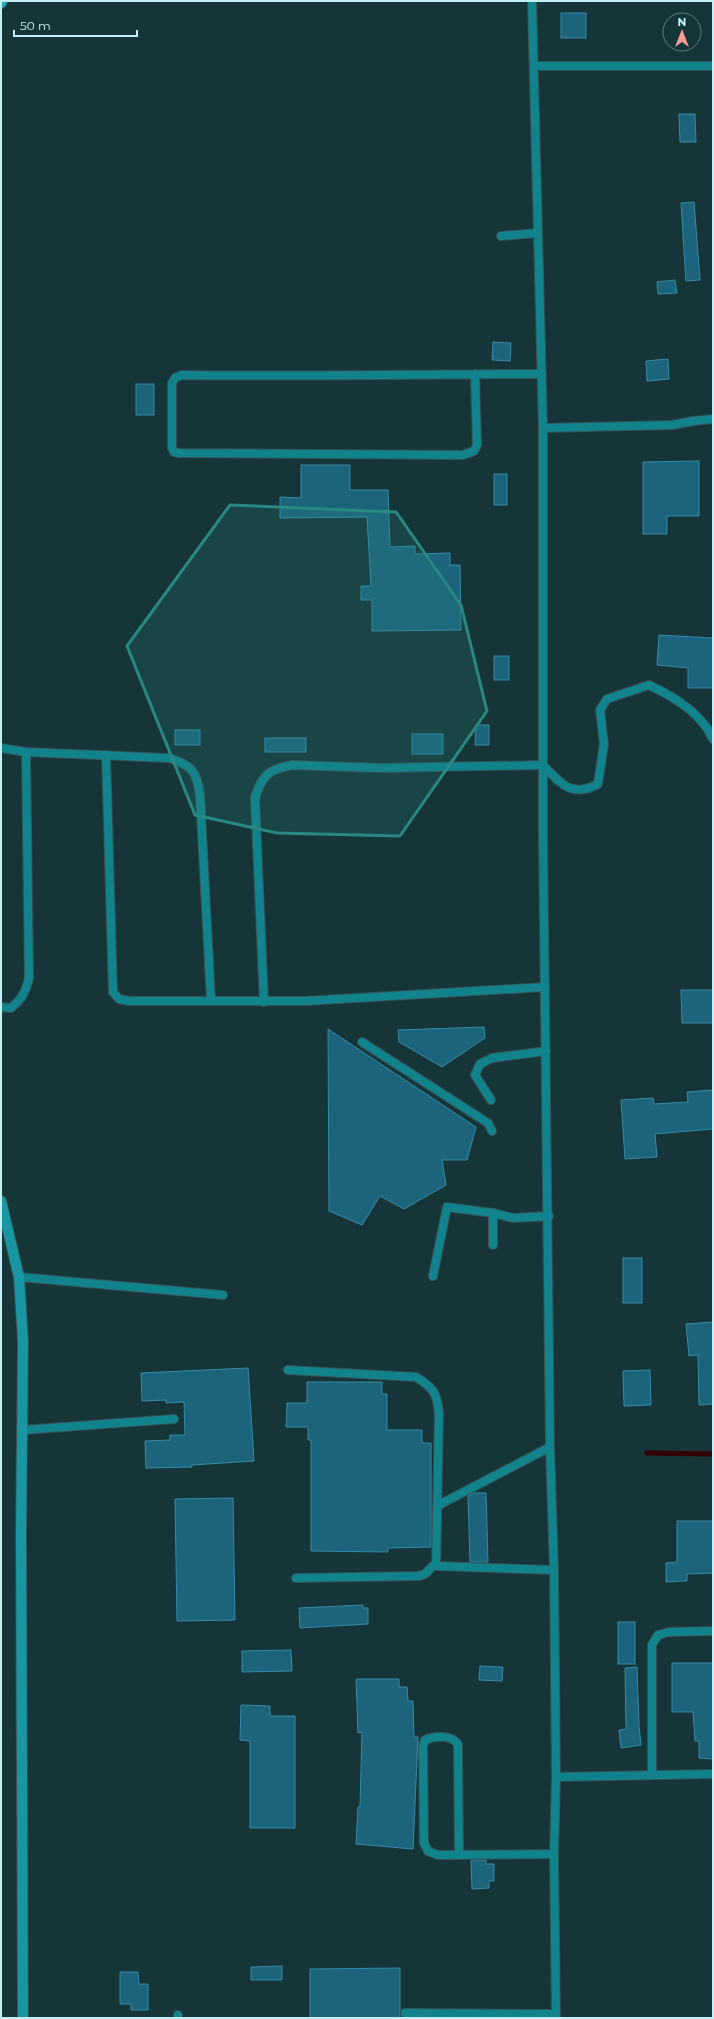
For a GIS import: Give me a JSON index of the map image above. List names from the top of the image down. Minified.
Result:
{"scale_bar":"50 m","north":"top"}
